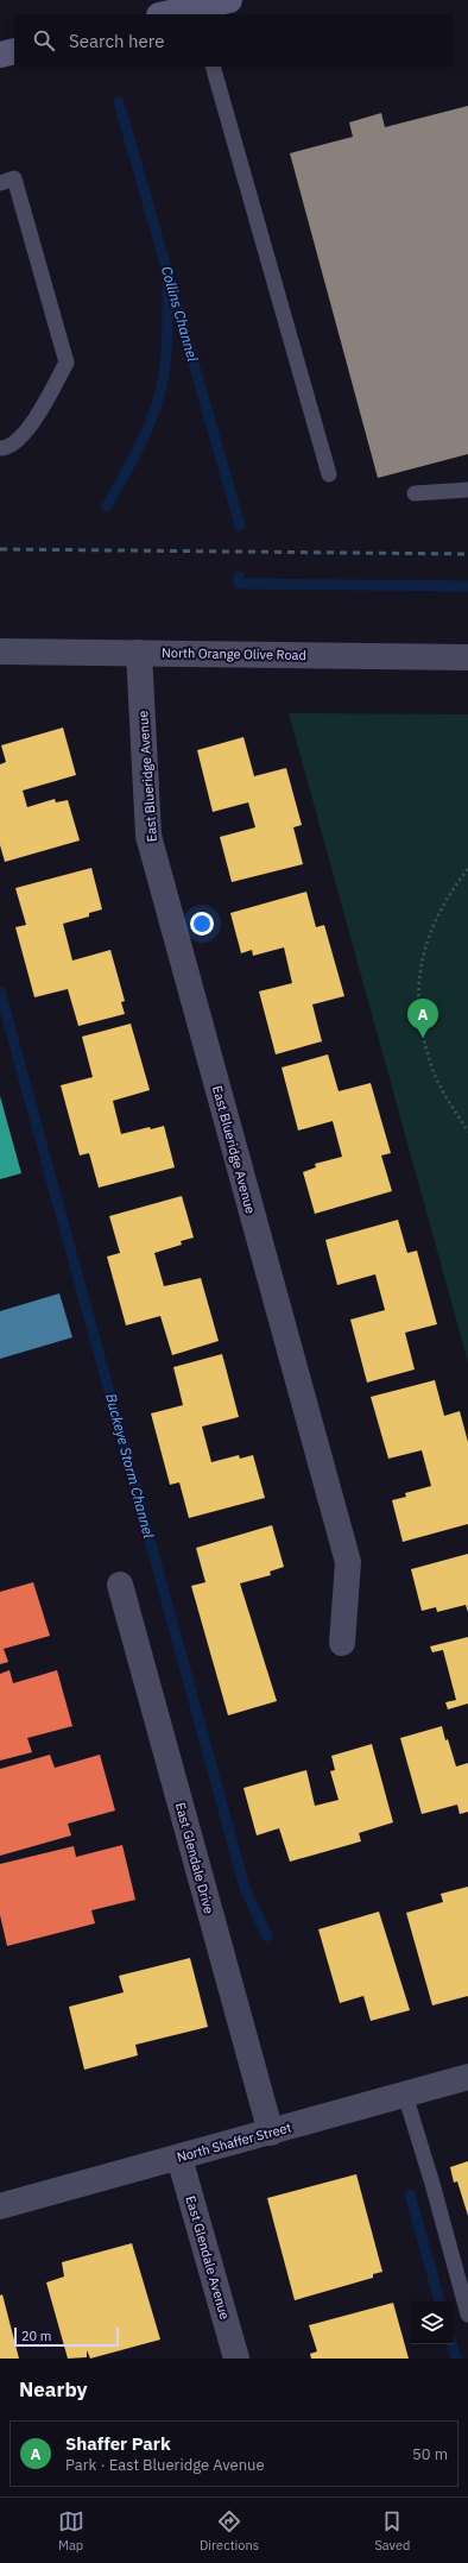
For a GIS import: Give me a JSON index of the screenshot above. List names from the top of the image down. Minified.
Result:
{"streets":{"street":["North Orange Olive Road","East Blueridge Avenue","East Glendale Drive","North Shaffer Street","East Glendale Avenue"]},"crossings":[["North Orange Olive Road","East Blueridge Avenue"],["East Glendale Drive","North Shaffer Street"],["North Shaffer Street","East Glendale Avenue"]],"water":["Collins Channel","Buckeye Storm Channel"],"scale_bar":"20 m","page":{"search":"Search here","pins":"A","scale":"20 m","heading":"Nearby","list":[{"mark":"A","name":"Shaffer Park","note":"Park · East Blueridge Avenue","value":"50 m"}],"nav":["Map","Directions","Saved"]}}
